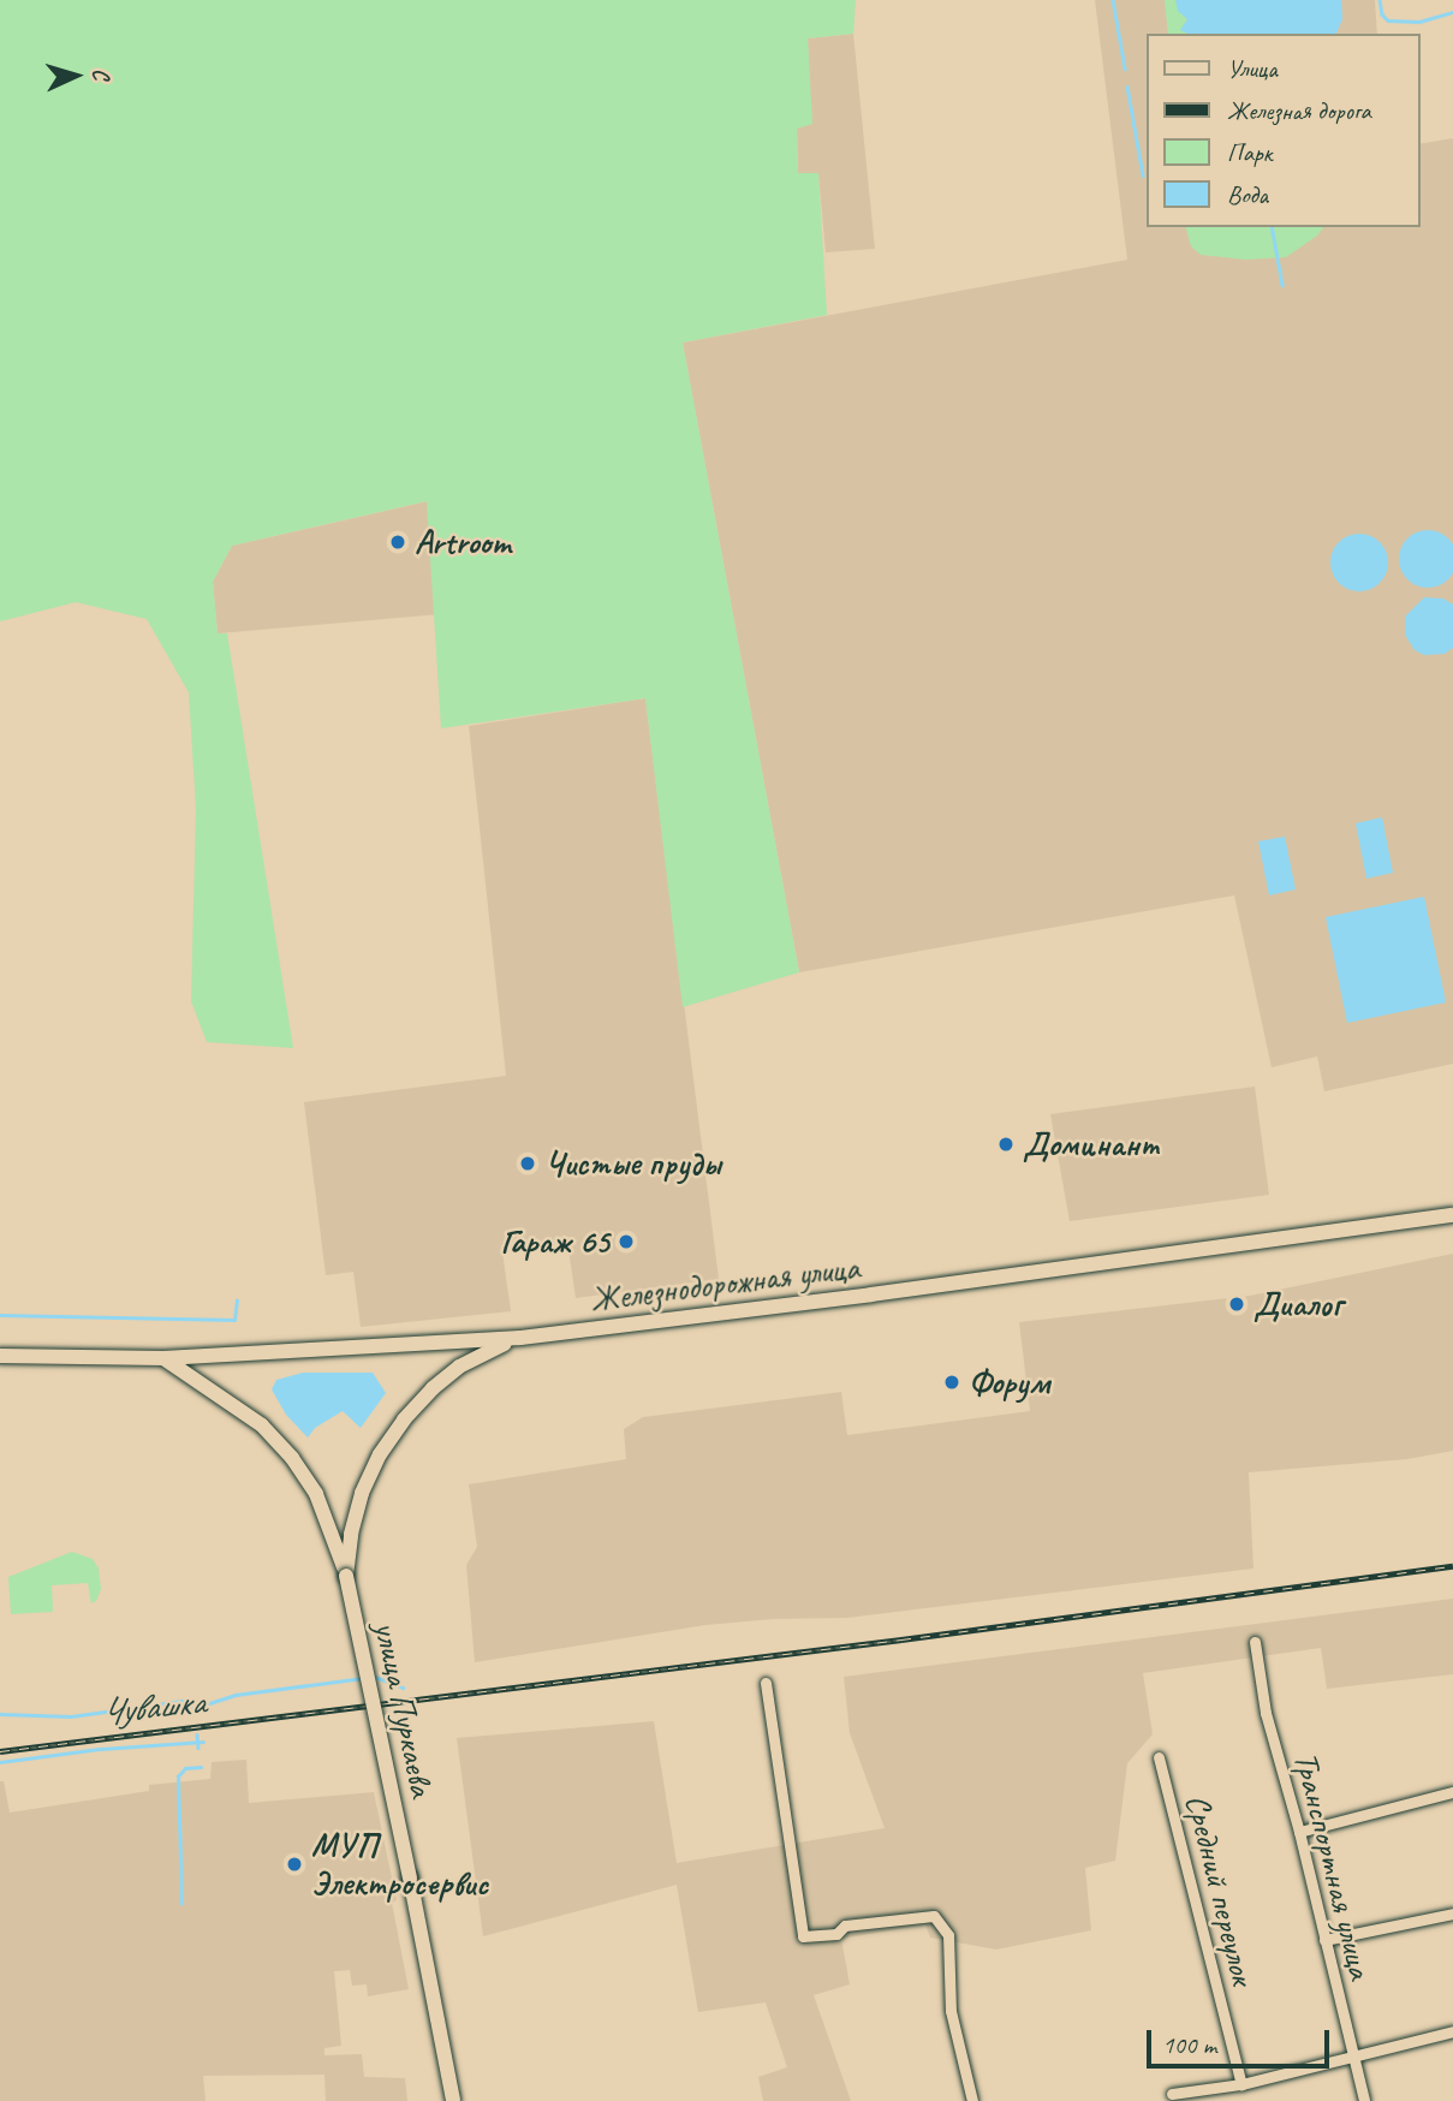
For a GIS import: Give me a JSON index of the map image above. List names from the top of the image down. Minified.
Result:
{"streets":{"main road":["Железнодорожная улица","улица Пуркаева"],"street":["Транспортная улица","Средний переулок"]},"water":["Чувашка"],"places":["Artroom","Доминант","Чистые пруды","Гараж 65","Диалог","Форум","МУП Электросервис"],"legend":["Улица","Железная дорога","Парк","Вода"],"scale_bar":"100 m","north":"right"}
